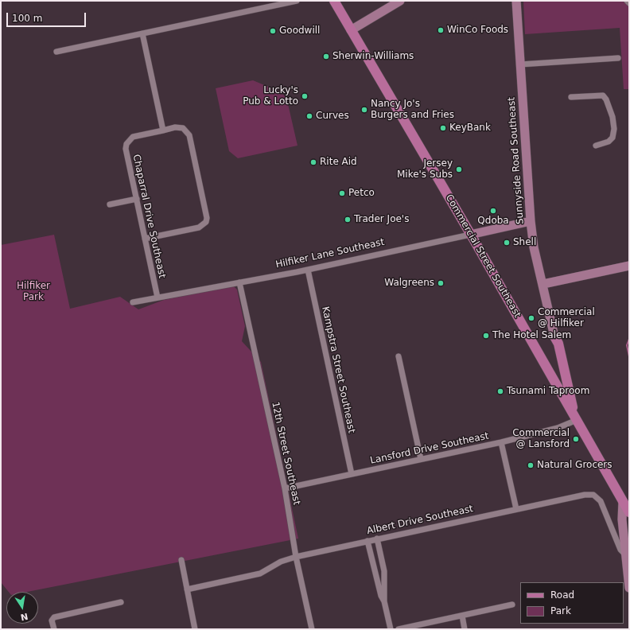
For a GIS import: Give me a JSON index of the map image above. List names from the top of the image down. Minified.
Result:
{"streets":{"main road":["Sunnyside Road Southeast","Hilfiker Lane Southeast","Commercial Street Southeast"],"street":["Chaparral Drive Southeast","Kampstra Street Southeast","Lansford Drive Southeast","12th Street Southeast","Albert Drive Southeast"]},"crossings":[["Sunnyside Road Southeast","Hilfiker Lane Southeast"],["Chaparral Drive Southeast","Hilfiker Lane Southeast"],["Hilfiker Lane Southeast","Commercial Street Southeast"],["Hilfiker Lane Southeast","Kampstra Street Southeast"],["Hilfiker Lane Southeast","12th Street Southeast"],["Commercial Street Southeast","Lansford Drive Southeast"],["Kampstra Street Southeast","Lansford Drive Southeast"],["Lansford Drive Southeast","12th Street Southeast"],["12th Street Southeast","Albert Drive Southeast"]],"parks":["Hilfiker Park"],"places":["WinCo Foods","Goodwill","Sherwin-Williams","Lucky's Pub & Lotto","Nancy Jo's Burgers and Fries","Curves","KeyBank","Rite Aid","Jersey Mike's Subs","Petco","Qdoba","Trader Joe's","Shell","Walgreens","Commercial @ Hilfiker","The Hotel Salem","Tsunami Taproom","Commercial @ Lansford","Natural Grocers"],"legend":["Road","Park"],"scale_bar":"100 m","north":"bottom"}
